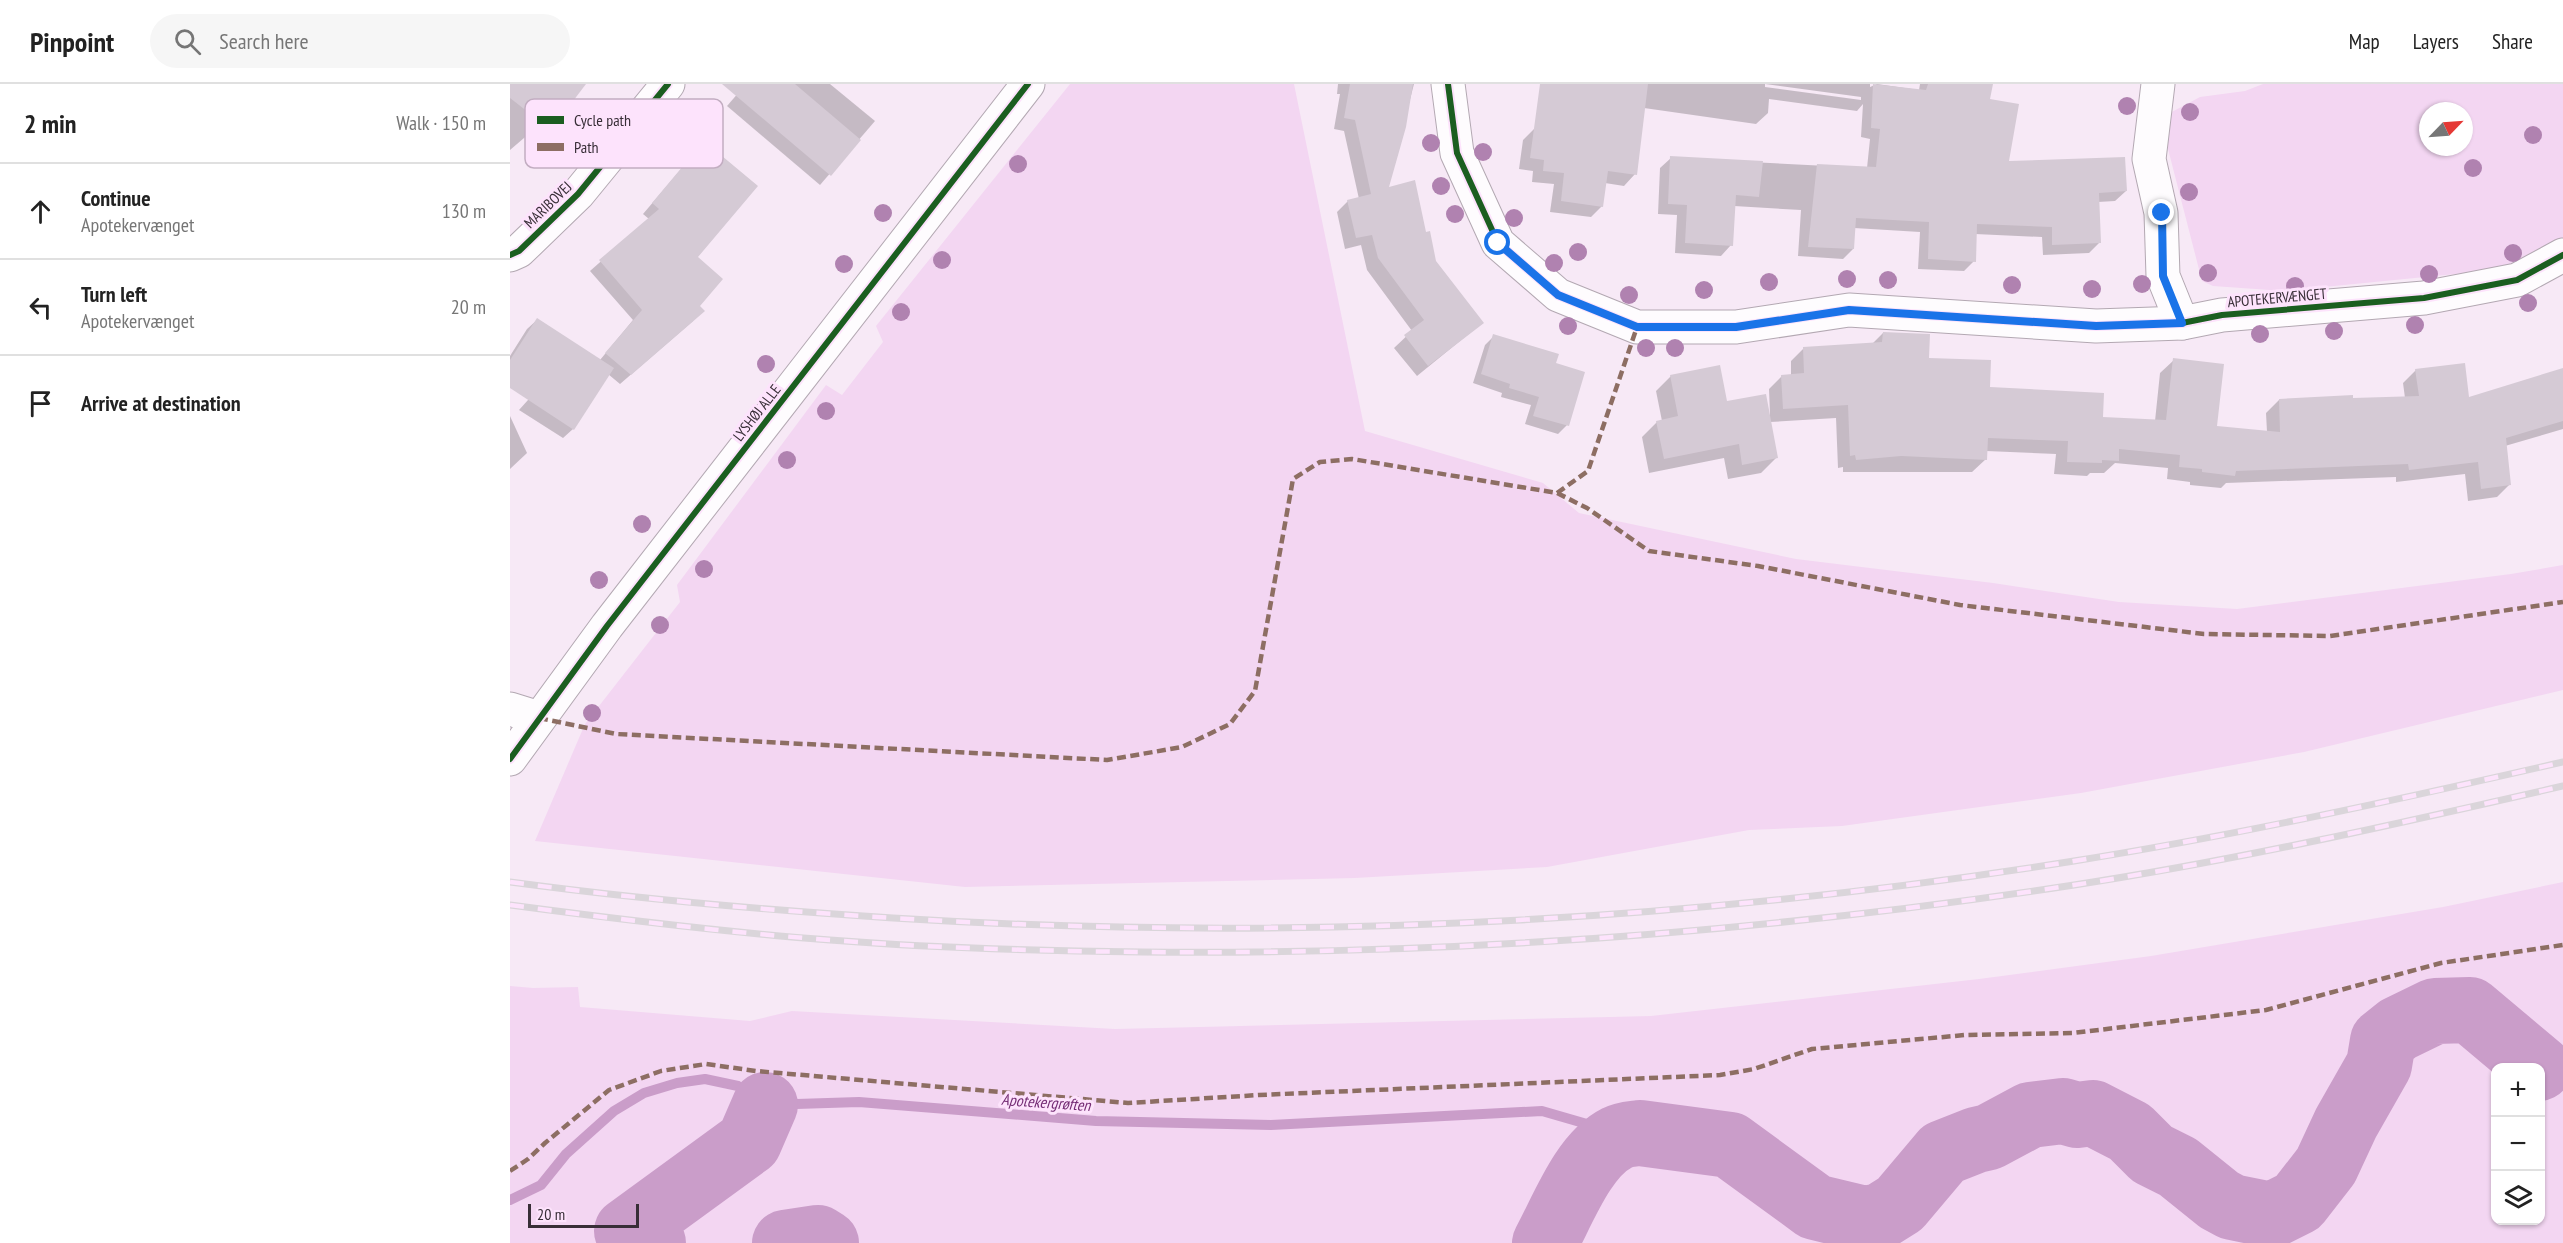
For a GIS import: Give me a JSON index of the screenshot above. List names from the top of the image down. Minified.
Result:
{"streets":{"street":["MARIBOVEJ","APOTEKERVÆNGET","LYSHØJ ALLE"]},"water":["Apotekergrøften"],"legend":["Cycle path","Path"],"scale_bar":"20 m","north":"top right","page":{"header":"Pinpoint","search":"Search here","nav":["Map","Layers","Share"],"heading":["2 min","Walk · 150 m"],"list":[["Continue","Apotekervænget","130 m"],["Turn left","Apotekervænget","20 m"],"Arrive at destination"],"map_buttons":["+","−"],"scale":"20 m"}}
